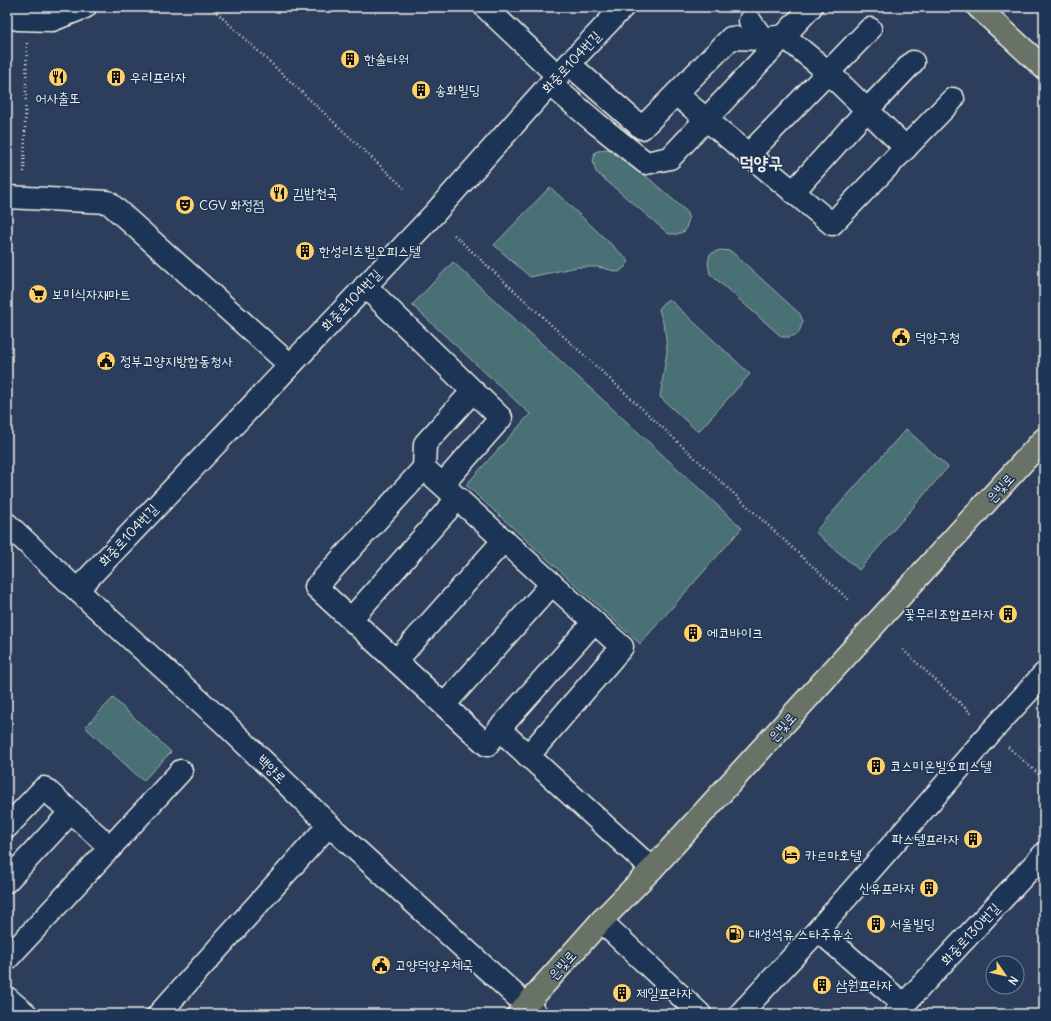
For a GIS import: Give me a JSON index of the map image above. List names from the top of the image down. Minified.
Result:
{"streets":{"main road":["은빛로"],"street":["화중로104번길","백양로","화중로130번길"]},"crossings":[["화중로104번길","백양로"],["은빛로","백양로"]],"districts":["덕양구"],"places":{"building":["한솔타워","우리프라자","송화빌딩","한성리츠빌오피스텔","꽃무리조합프라자","에코바이크","코스미온빌오피스텔","파스텔프라자","신유프라자","서울빌딩","삼원프라자","제일프라자"],"restaurant":["어사출또","김밥천국"],"theatre":["CGV 화정점"],"supermarket":["보미식자재마트"],"public building":["덕양구청","정부고양지방합동청사","고양덕양우체국"],"hotel":["카르마호텔"],"fuel station":["대성석유 스타주유소"]},"north":"bottom right"}
